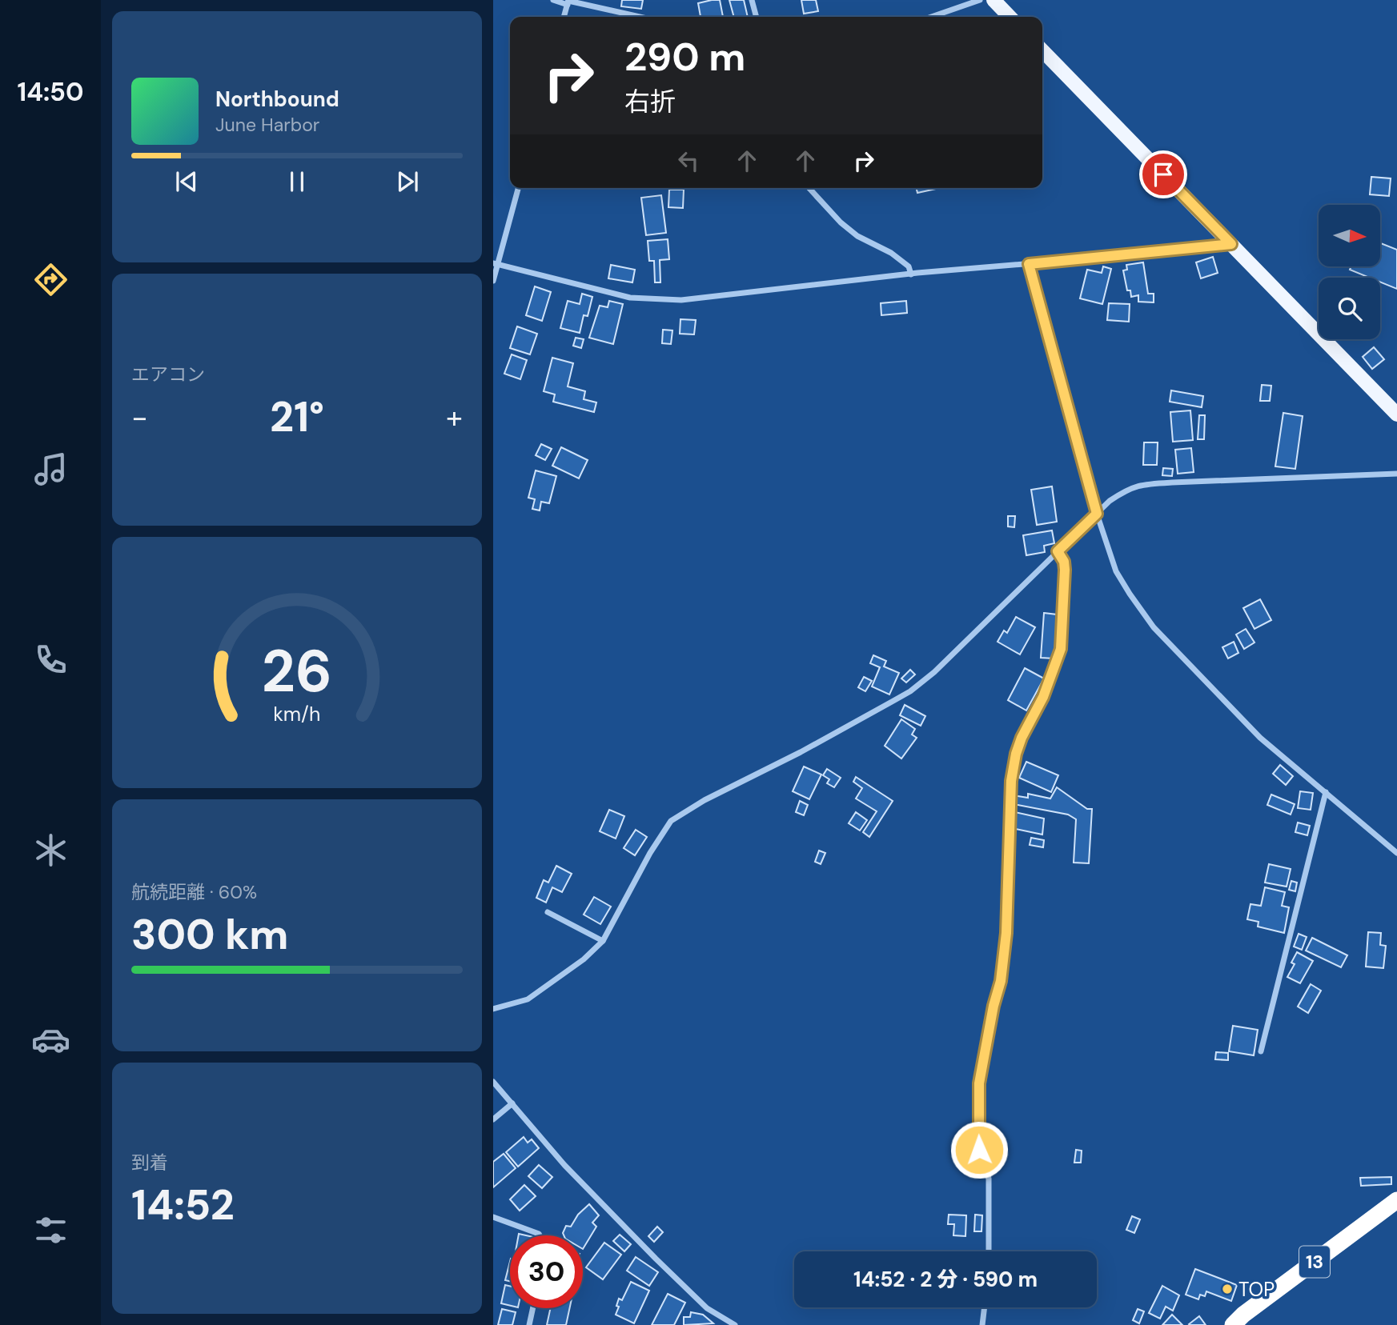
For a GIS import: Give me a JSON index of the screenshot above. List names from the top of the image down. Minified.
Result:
{"streets":{"highway":["13"]},"places":["TOP"],"north":"right","page":{"tabs":"14:50","turn":["290 m","右折"],"song":["Northbound","June Harbor"],"tile":["エアコン",["航続距離 · 60%","300 km"],["到着","14:52"]],"heat":["−","21°","+"],"limit":"30","trip":"14:52 · 2 分 · 590 m","gauge":["26","km/h"]}}
